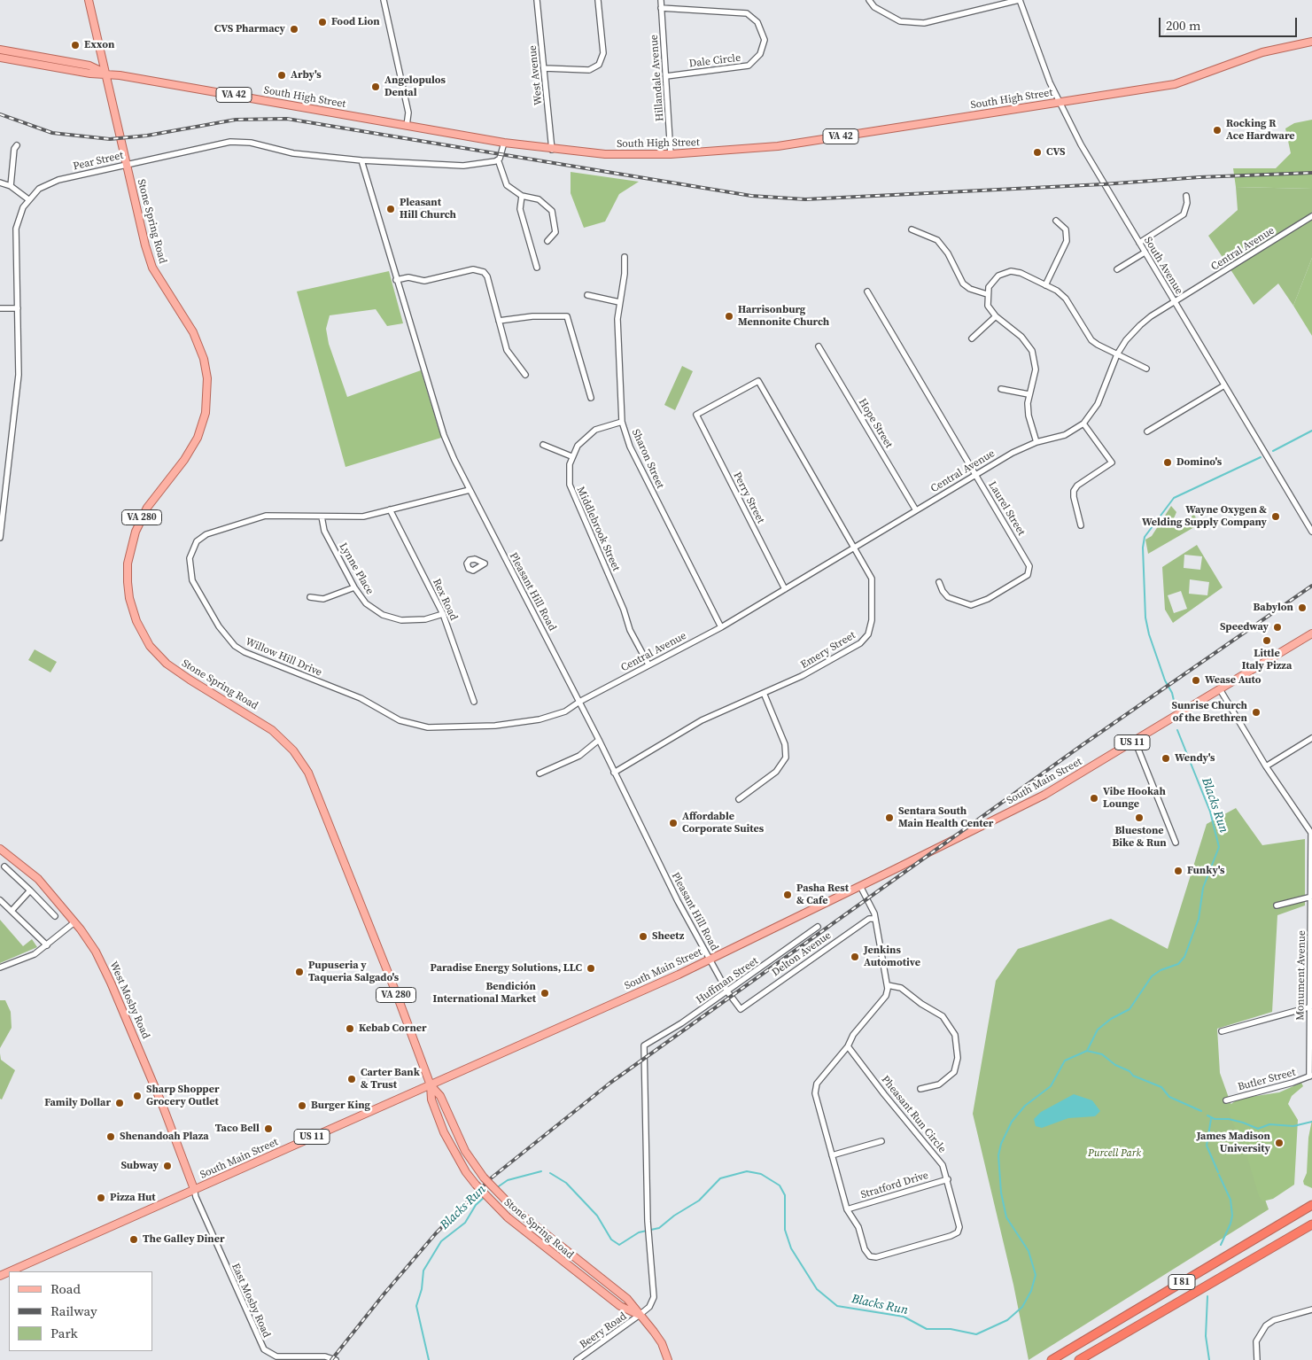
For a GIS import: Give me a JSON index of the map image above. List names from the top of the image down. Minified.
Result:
{"streets":{"highway":["I 81"],"main road":["VA 42","South High Street","Stone Spring Road","VA 280","US 11","South Main Street","West Mosby Road"],"street":["Dale Circle","West Avenue","Hillandale Avenue","Pear Street","Central Avenue","South Avenue","Hope Street","Sharon Street","Perry Street","Laurel Street","Middlebrook Street","Lynne Place","Pleasant Hill Road","Rex Road","Emery Street","Willow Hill Drive","Delton Avenue","Monument Avenue","Huffman Street","Butler Street","Pheasant Run Circle","Stratford Drive","East Mosby Road","Beery Road"]},"crossings":[["Dale Circle","Hillandale Avenue"],["West Avenue","South High Street"],["Hillandale Avenue","South High Street"],["VA 42","South High Street"],["VA 42","Stone Spring Road"],["South High Street","Stone Spring Road"],["South High Street","South Avenue"],["Pear Street","Stone Spring Road"],["Pear Street","Pleasant Hill Road"],["Stone Spring Road","South Main Street"],["Stone Spring Road","Huffman Street"],["Stone Spring Road","Beery Road"],["Central Avenue","South Avenue"],["Central Avenue","Hope Street"],["Central Avenue","Sharon Street"],["Central Avenue","Perry Street"],["Central Avenue","Laurel Street"],["Central Avenue","Middlebrook Street"],["Central Avenue","Pleasant Hill Road"],["Central Avenue","Emery Street"],["Central Avenue","Willow Hill Drive"],["Perry Street","Emery Street"],["Lynne Place","Rex Road"],["Lynne Place","Willow Hill Drive"],["Pleasant Hill Road","Emery Street"],["Pleasant Hill Road","Willow Hill Drive"],["Pleasant Hill Road","South Main Street"],["Pleasant Hill Road","Delton Avenue"],["Pleasant Hill Road","Huffman Street"],["Rex Road","Willow Hill Drive"],["South Main Street","Monument Avenue"],["South Main Street","West Mosby Road"],["South Main Street","East Mosby Road"],["Monument Avenue","Butler Street"],["Huffman Street","Beery Road"],["West Mosby Road","East Mosby Road"],["Pheasant Run Circle","Stratford Drive"]],"water":["Blacks Run"],"parks":["Purcell Park"],"places":["Food Lion","CVS Pharmacy","Exxon","Arby's","Angelopulos Dental","Rocking R Ace Hardware","CVS","Pleasant Hill Church","Harrisonburg Mennonite Church","Domino's","Wayne Oxygen & Welding Supply Company","Babylon","Speedway","Little Italy Pizza","Wease Auto","Sunrise Church of the Brethren","Wendy's","Vibe Hookah Lounge","Sentara South Main Health Center","Bluestone Bike & Run","Affordable Corporate Suites","Funky's","Pasha Rest & Cafe","Sheetz","Jenkins Automotive","Paradise Energy Solutions, LLC","Pupuseria y Taqueria Salgado's","Bendición International Market","Kebab Corner","Carter Bank & Trust","Sharp Shopper Grocery Outlet","Family Dollar","Burger King","Taco Bell","Shenandoah Plaza","James Madison University","Subway","Pizza Hut","The Galley Diner"],"legend":["Road","Railway","Park"],"scale_bar":"200 m"}
